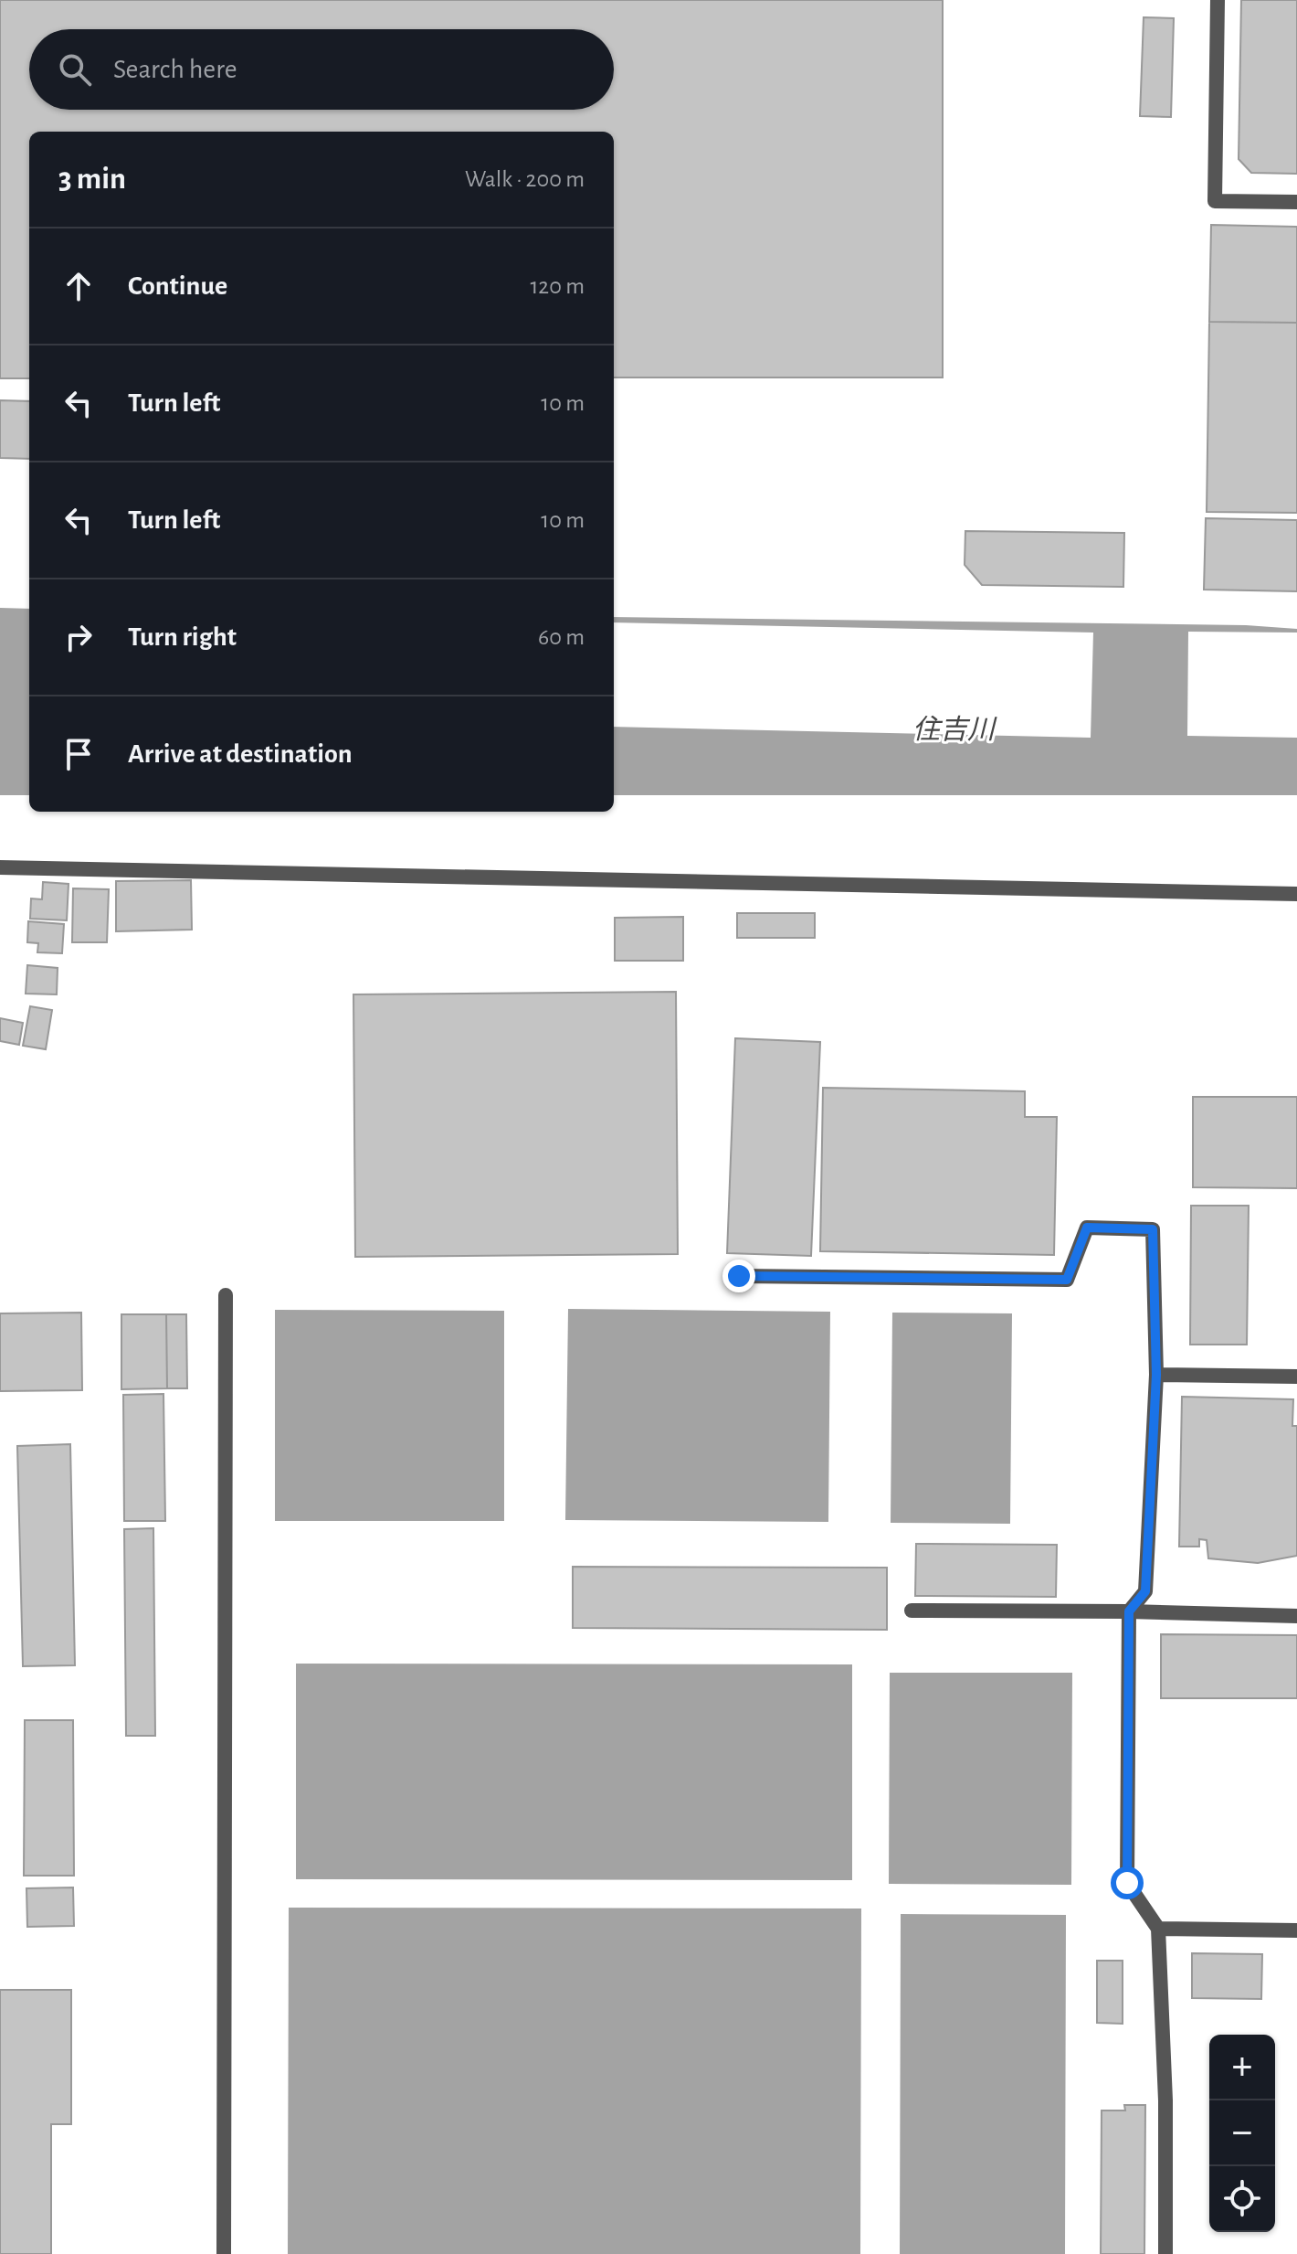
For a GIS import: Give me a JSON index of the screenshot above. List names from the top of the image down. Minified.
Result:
{"water":["住吉川"],"page":{"search":"Search here","heading":["3 min","Walk · 200 m"],"list":[["Continue","120 m"],["Turn left","10 m"],["Turn left","10 m"],["Turn right","60 m"],"Arrive at destination"],"map_buttons":["+","−"]}}
